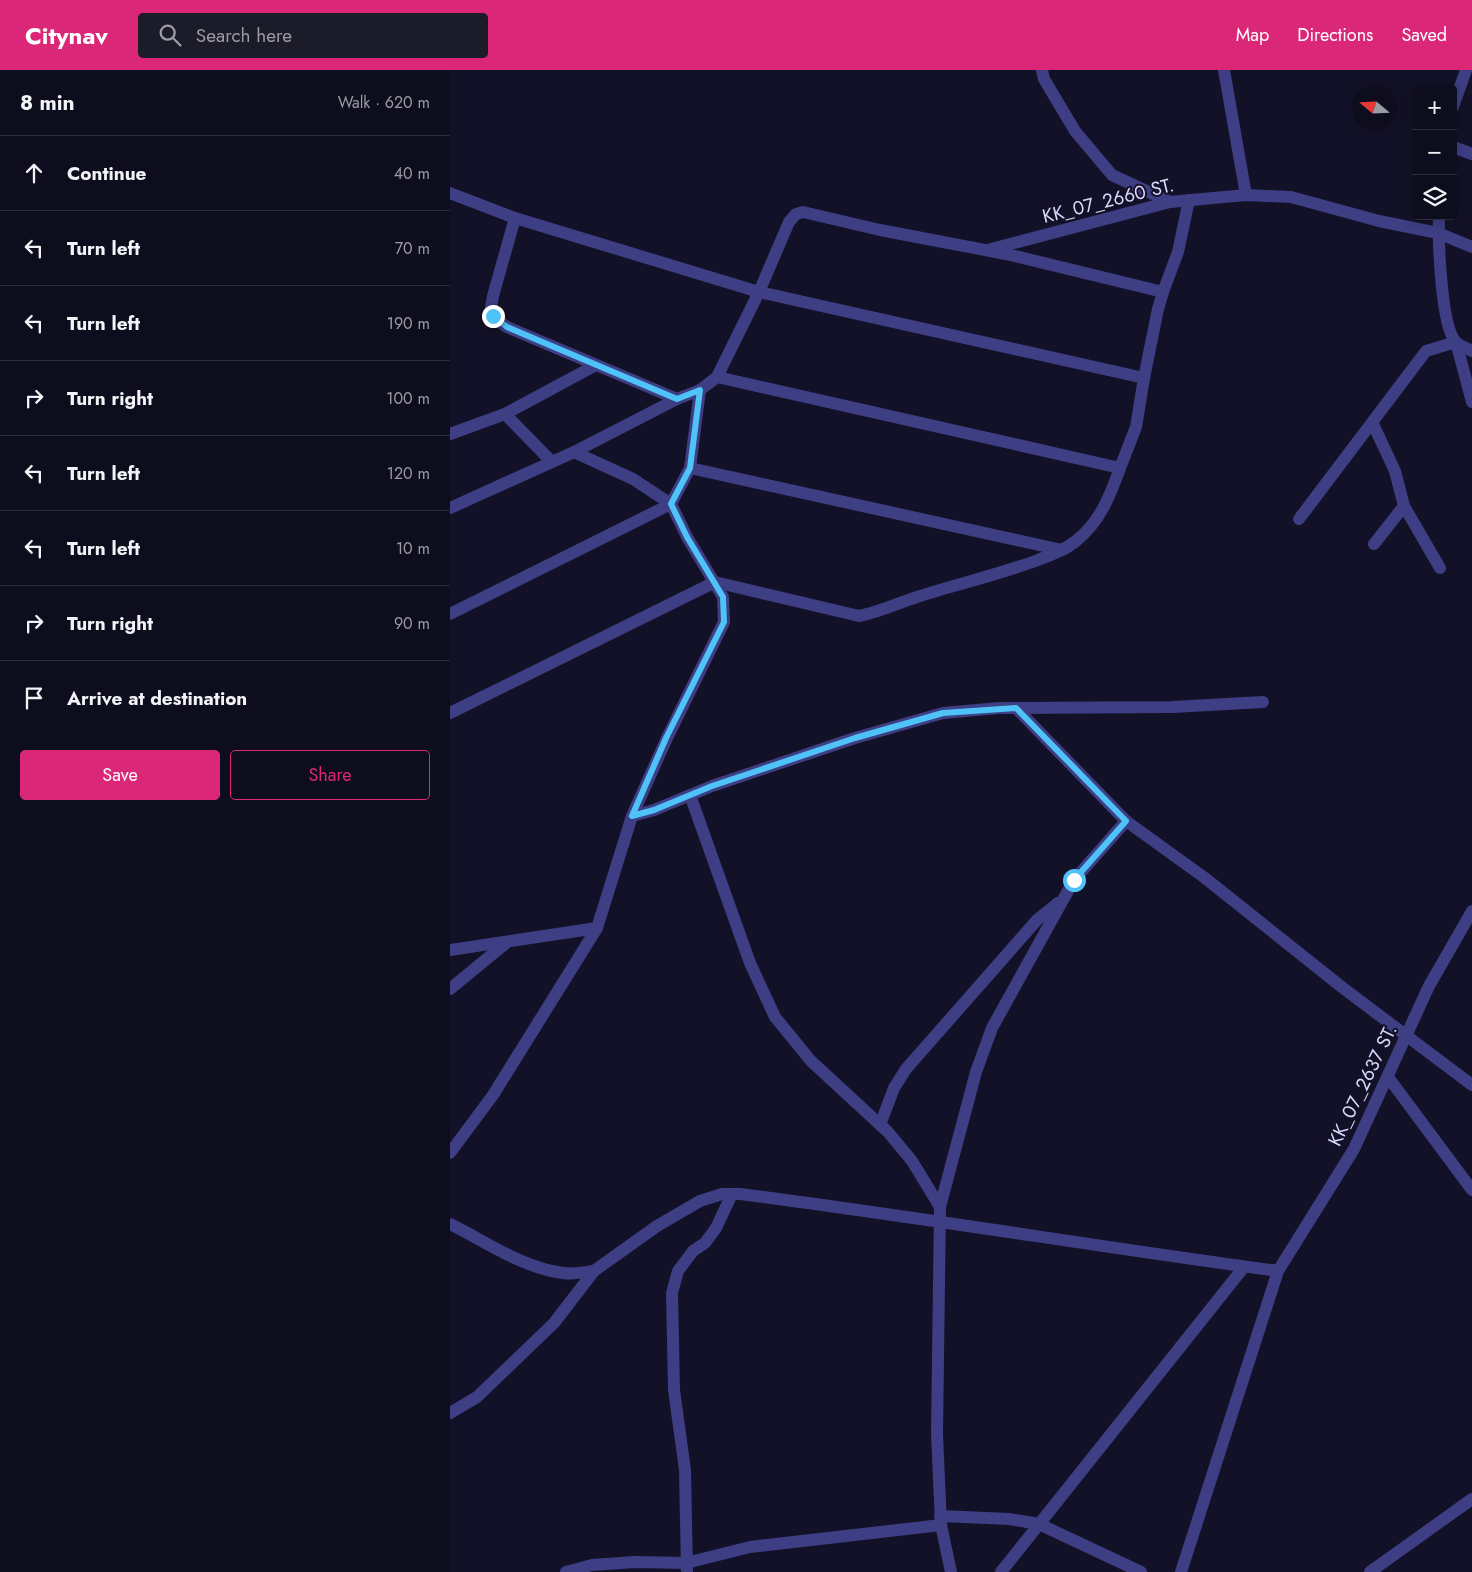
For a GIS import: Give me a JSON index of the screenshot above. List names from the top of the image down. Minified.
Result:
{"streets":{"street":["KK_07_2660 ST.","KK_07_2637 ST."]},"north":"left","page":{"header":"Citynav","search":"Search here","nav":["Map","Directions","Saved"],"heading":["8 min","Walk · 620 m"],"map_buttons":["+","−"],"list":[["Continue","40 m"],["Turn left","70 m"],["Turn left","190 m"],["Turn right","100 m"],["Turn left","120 m"],["Turn left","10 m"],["Turn right","90 m"],"Arrive at destination"],"buttons":["Save","Share"]}}
